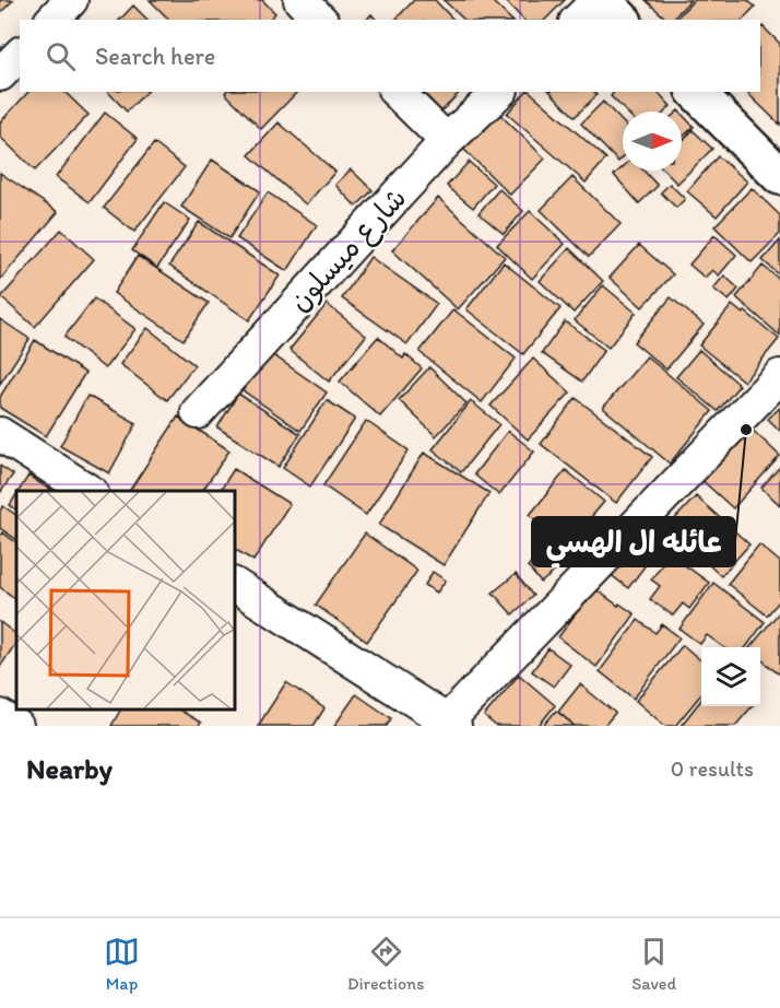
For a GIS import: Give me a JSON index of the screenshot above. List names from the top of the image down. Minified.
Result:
{"streets":{"street":["شارع ميسلون"]},"places":["عائله ال الهسي"],"north":"right","page":{"search":"Search here","heading":["Nearby","0 results"],"nav":["Map","Directions","Saved"]}}
